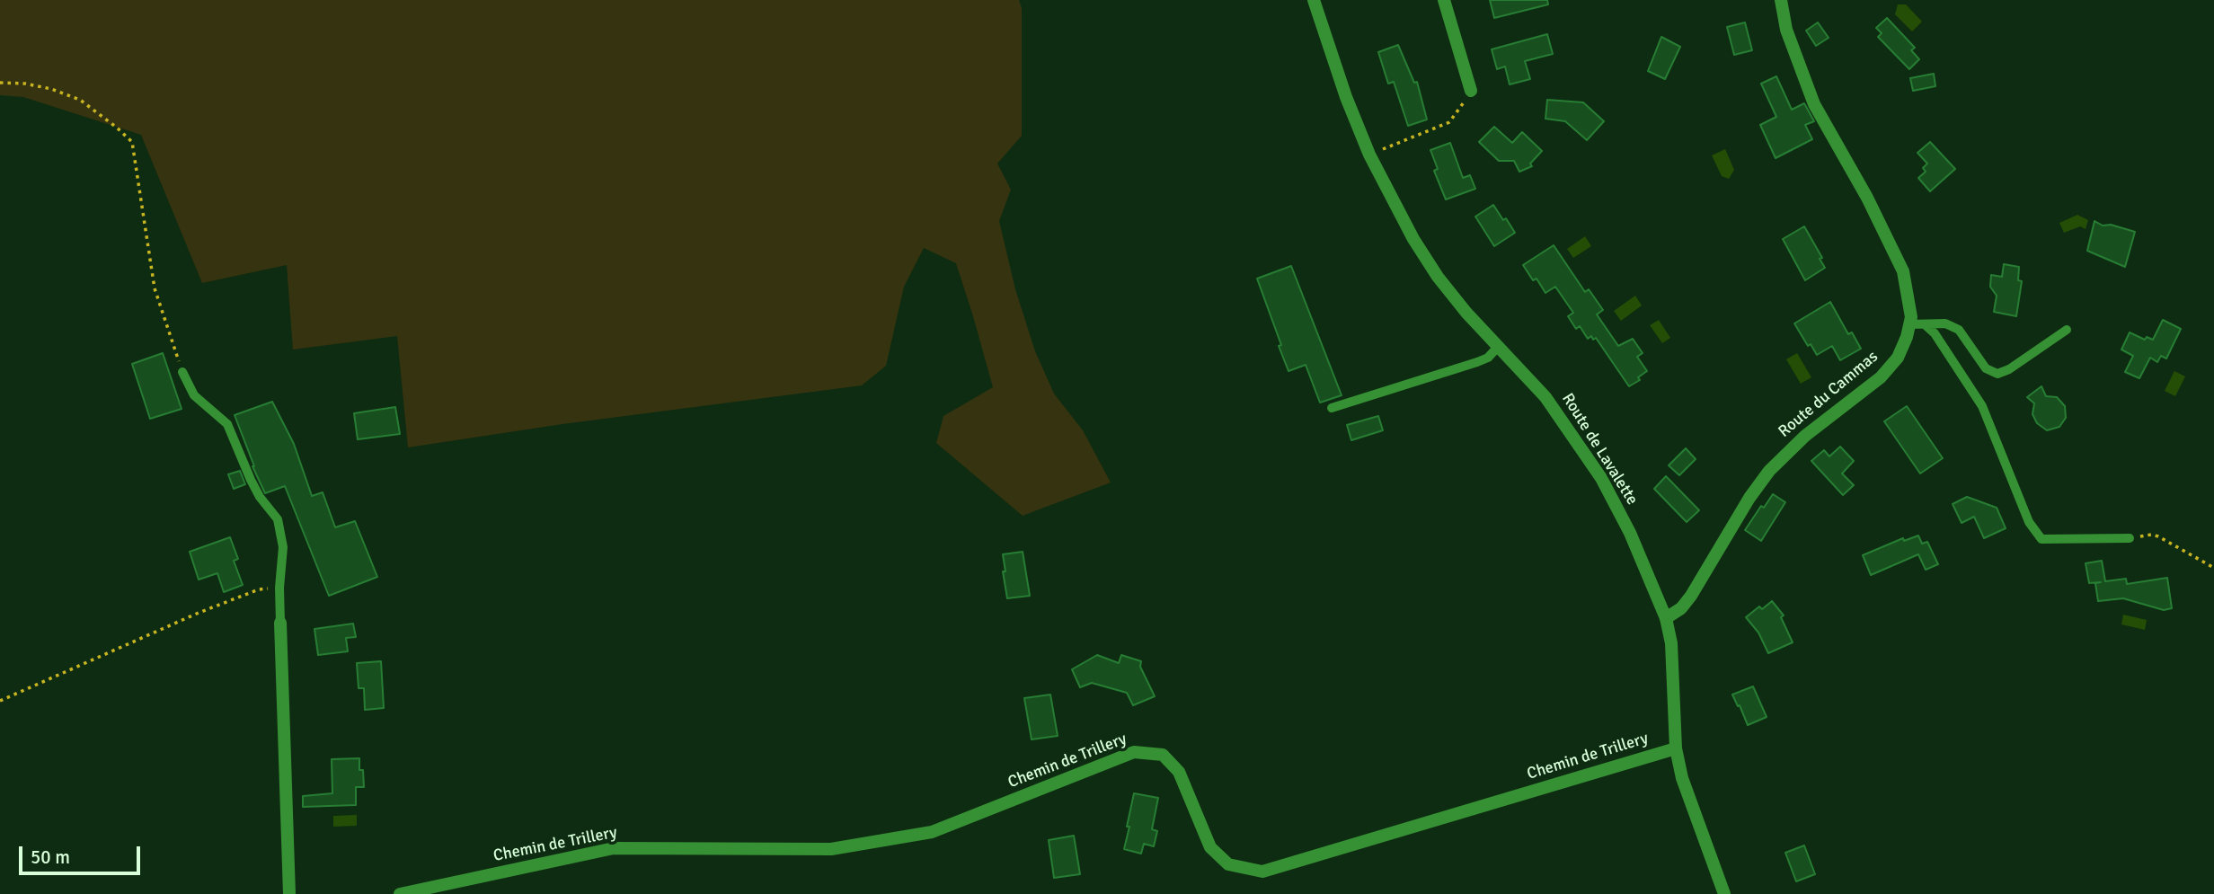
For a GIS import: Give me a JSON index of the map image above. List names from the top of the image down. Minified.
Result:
{"streets":{"street":["Route du Cammas","Route de Lavalette","Chemin de Trillery"]},"crossings":[["Route du Cammas","Route de Lavalette"],["Route de Lavalette","Chemin de Trillery"]],"scale_bar":"50 m"}
